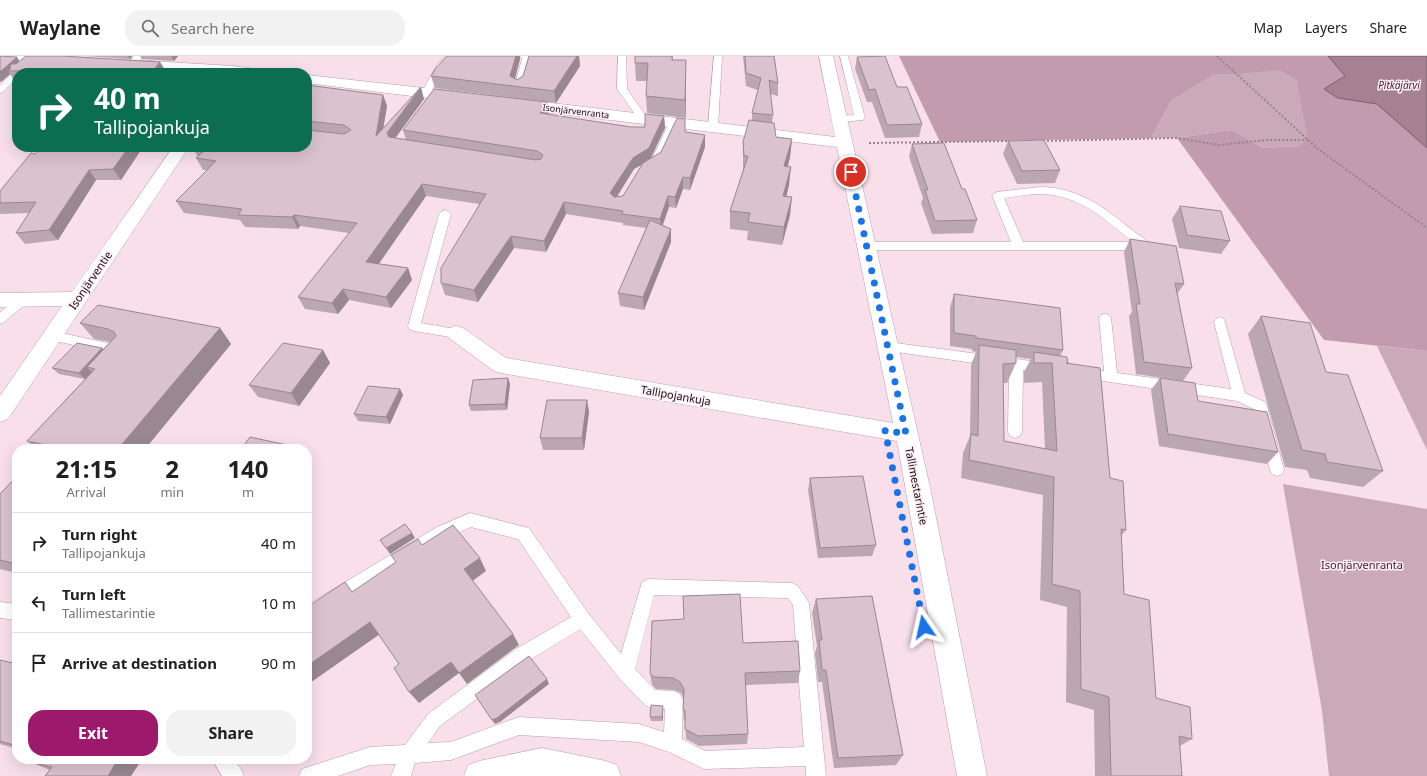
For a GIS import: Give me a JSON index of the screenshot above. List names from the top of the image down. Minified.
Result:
{"streets":{"street":["Isonjärvenranta","Isonjärventie","Tallipojankuja","Tallimestarintie"]},"crossings":[["Isonjärvenranta","Tallimestarintie"],["Tallipojankuja","Tallimestarintie"]],"water":["Pitkäjärvi"],"parks":["Isonjärvenranta"],"page":{"header":"Waylane","search":"Search here","nav":["Map","Layers","Share"],"turn":["40 m","Tallipojankuja"],"eta":["21:15","Arrival","2","min","140","m"],"list":[{"name":"Turn right","note":"Tallipojankuja","value":"40 m"},{"name":"Turn left","note":"Tallimestarintie","value":"10 m"},{"name":"Arrive at destination","value":"90 m"}],"buttons":["Exit","Share"]}}
